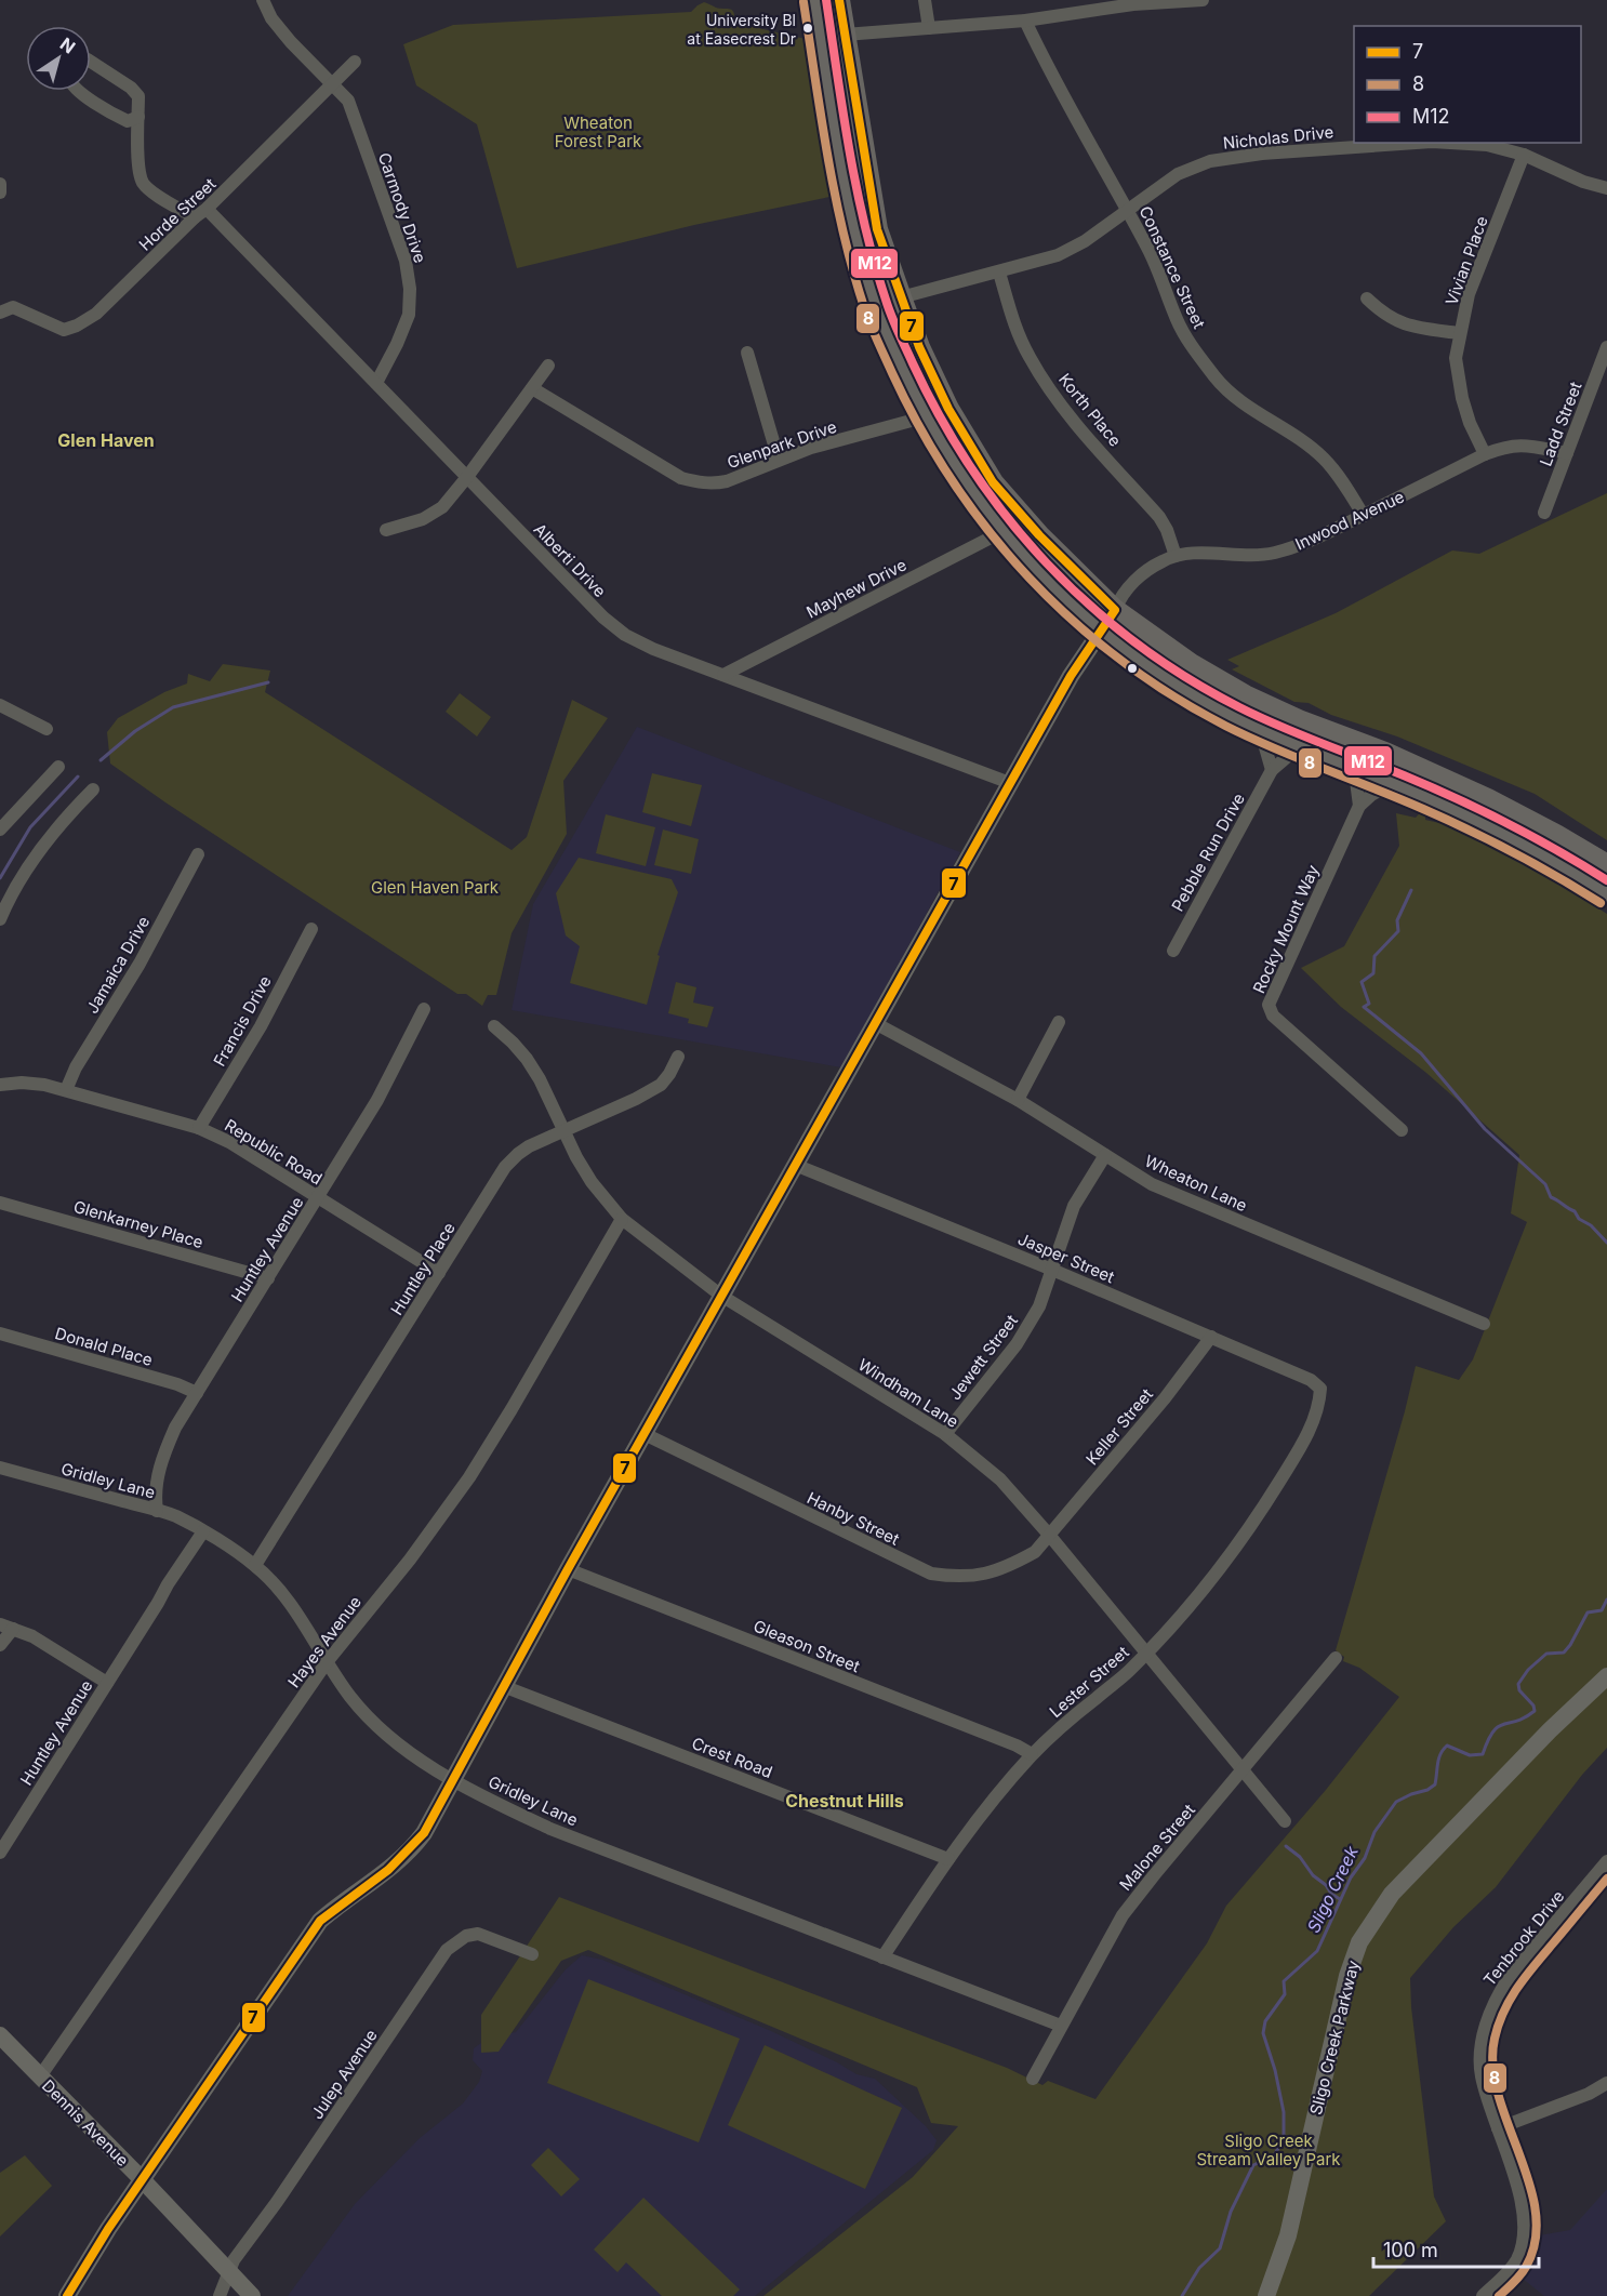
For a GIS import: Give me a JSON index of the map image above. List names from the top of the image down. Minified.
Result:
{"streets":{"street":["Nicholas Drive","Carmody Drive","Horde Street","Vivian Place","Constance Street","Korth Place","Ladd Street","Glenpark Drive","Inwood Avenue","Alberti Drive","Mayhew Drive","Pebble Run Drive","Rocky Mount Way","Jamaica Drive","Francis Drive","Republic Road","Wheaton Lane","Glenkarney Place","Huntley Avenue","Jasper Street","Huntley Place","Donald Place","Jewett Street","Windham Lane","Keller Street","Gridley Lane","Hanby Street","Hayes Avenue","Gleason Street","Lester Street","Crest Road","Malone Street","Tenbrook Drive","Sligo Creek Parkway","Julep Avenue","Dennis Avenue"]},"crossings":[["Nicholas Drive","Vivian Place"],["Nicholas Drive","Constance Street"],["Nicholas Drive","Korth Place"],["Carmody Drive","Horde Street"],["Carmody Drive","Alberti Drive"],["Horde Street","Alberti Drive"],["Vivian Place","Inwood Avenue"],["Constance Street","Inwood Avenue"],["Korth Place","Inwood Avenue"],["Ladd Street","Inwood Avenue"],["Inwood Avenue","Alberti Drive"],["Inwood Avenue","Wheaton Lane"],["Inwood Avenue","Jasper Street"],["Inwood Avenue","Windham Lane"],["Inwood Avenue","Gridley Lane"],["Inwood Avenue","Hanby Street"],["Inwood Avenue","Gleason Street"],["Inwood Avenue","Crest Road"],["Inwood Avenue","Dennis Avenue"],["Alberti Drive","Mayhew Drive"],["Jamaica Drive","Republic Road"],["Francis Drive","Republic Road"],["Republic Road","Huntley Avenue"],["Republic Road","Huntley Place"],["Wheaton Lane","Jewett Street"],["Glenkarney Place","Huntley Avenue"],["Huntley Avenue","Donald Place"],["Huntley Avenue","Gridley Lane"],["Jasper Street","Jewett Street"],["Jasper Street","Keller Street"],["Jasper Street","Lester Street"],["Huntley Place","Windham Lane"],["Huntley Place","Gridley Lane"],["Jewett Street","Windham Lane"],["Windham Lane","Keller Street"],["Windham Lane","Hanby Street"],["Windham Lane","Hayes Avenue"],["Windham Lane","Lester Street"],["Windham Lane","Malone Street"],["Keller Street","Hanby Street"],["Gridley Lane","Hayes Avenue"],["Gridley Lane","Lester Street"],["Gridley Lane","Malone Street"],["Hayes Avenue","Dennis Avenue"],["Gleason Street","Lester Street"],["Lester Street","Crest Road"],["Julep Avenue","Dennis Avenue"]],"districts":["Glen Haven","Chestnut Hills"],"water":["Sligo Creek"],"parks":["Wheaton Forest Park","Glen Haven Park","Sligo Creek Stream Valley Park"],"places":["University Bl at Easecrest Dr"],"lines":["transit line 7","transit line M12","transit line 8"],"legend":["7","8","M12"],"scale_bar":"100 m","north":"top right"}
